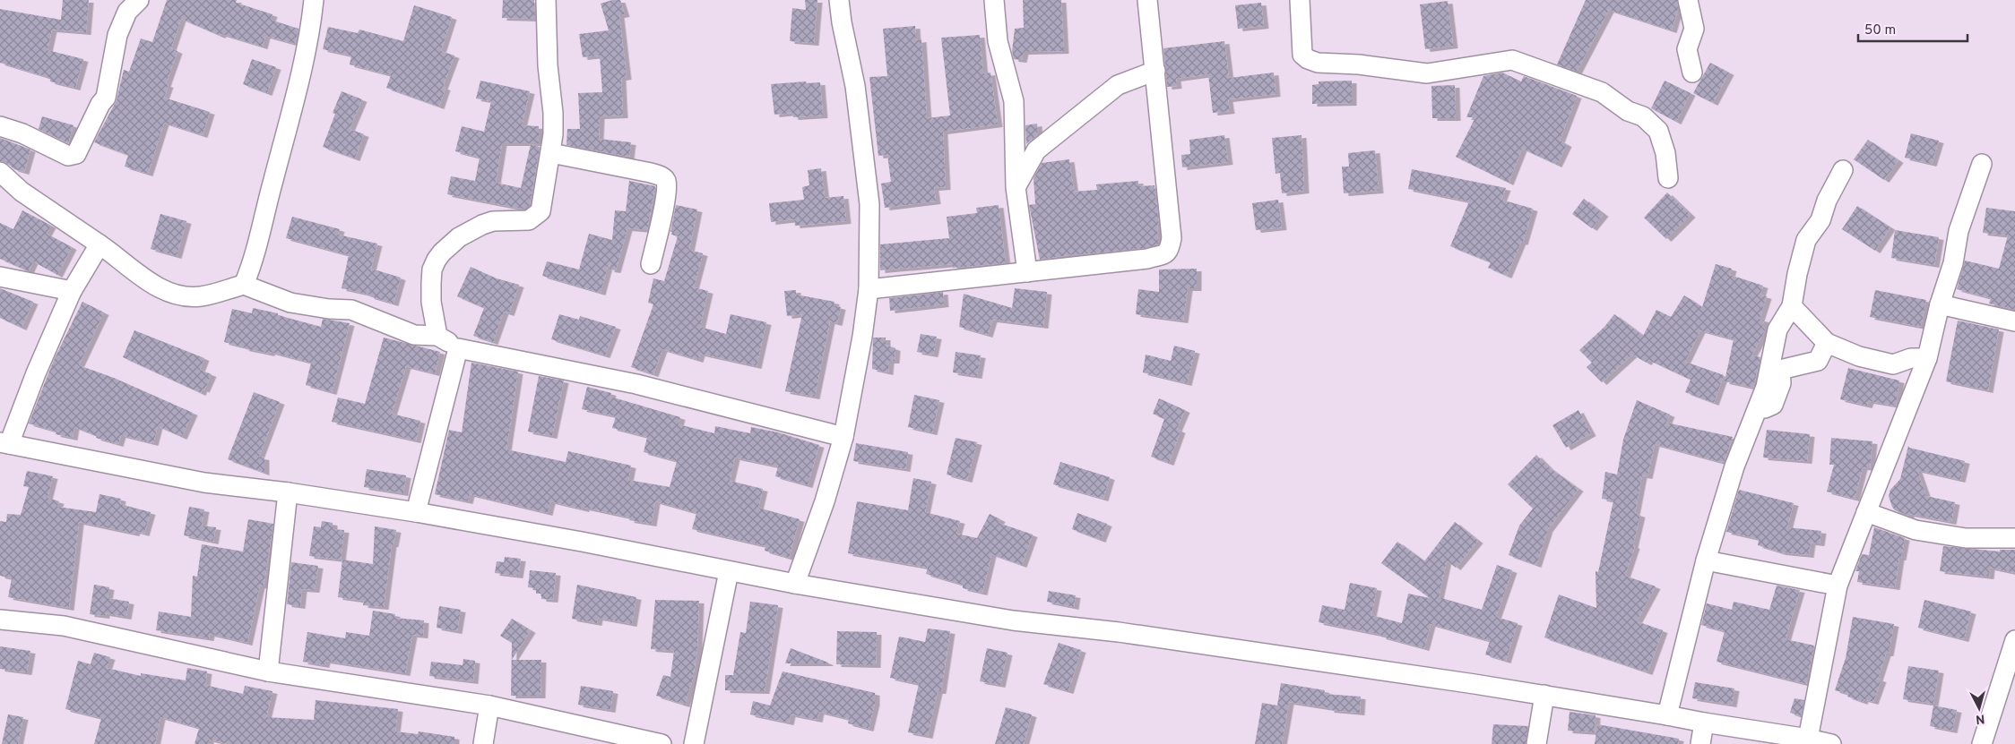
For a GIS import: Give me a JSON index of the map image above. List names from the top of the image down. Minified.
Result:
{"scale_bar":"50 m","north":"bottom"}
